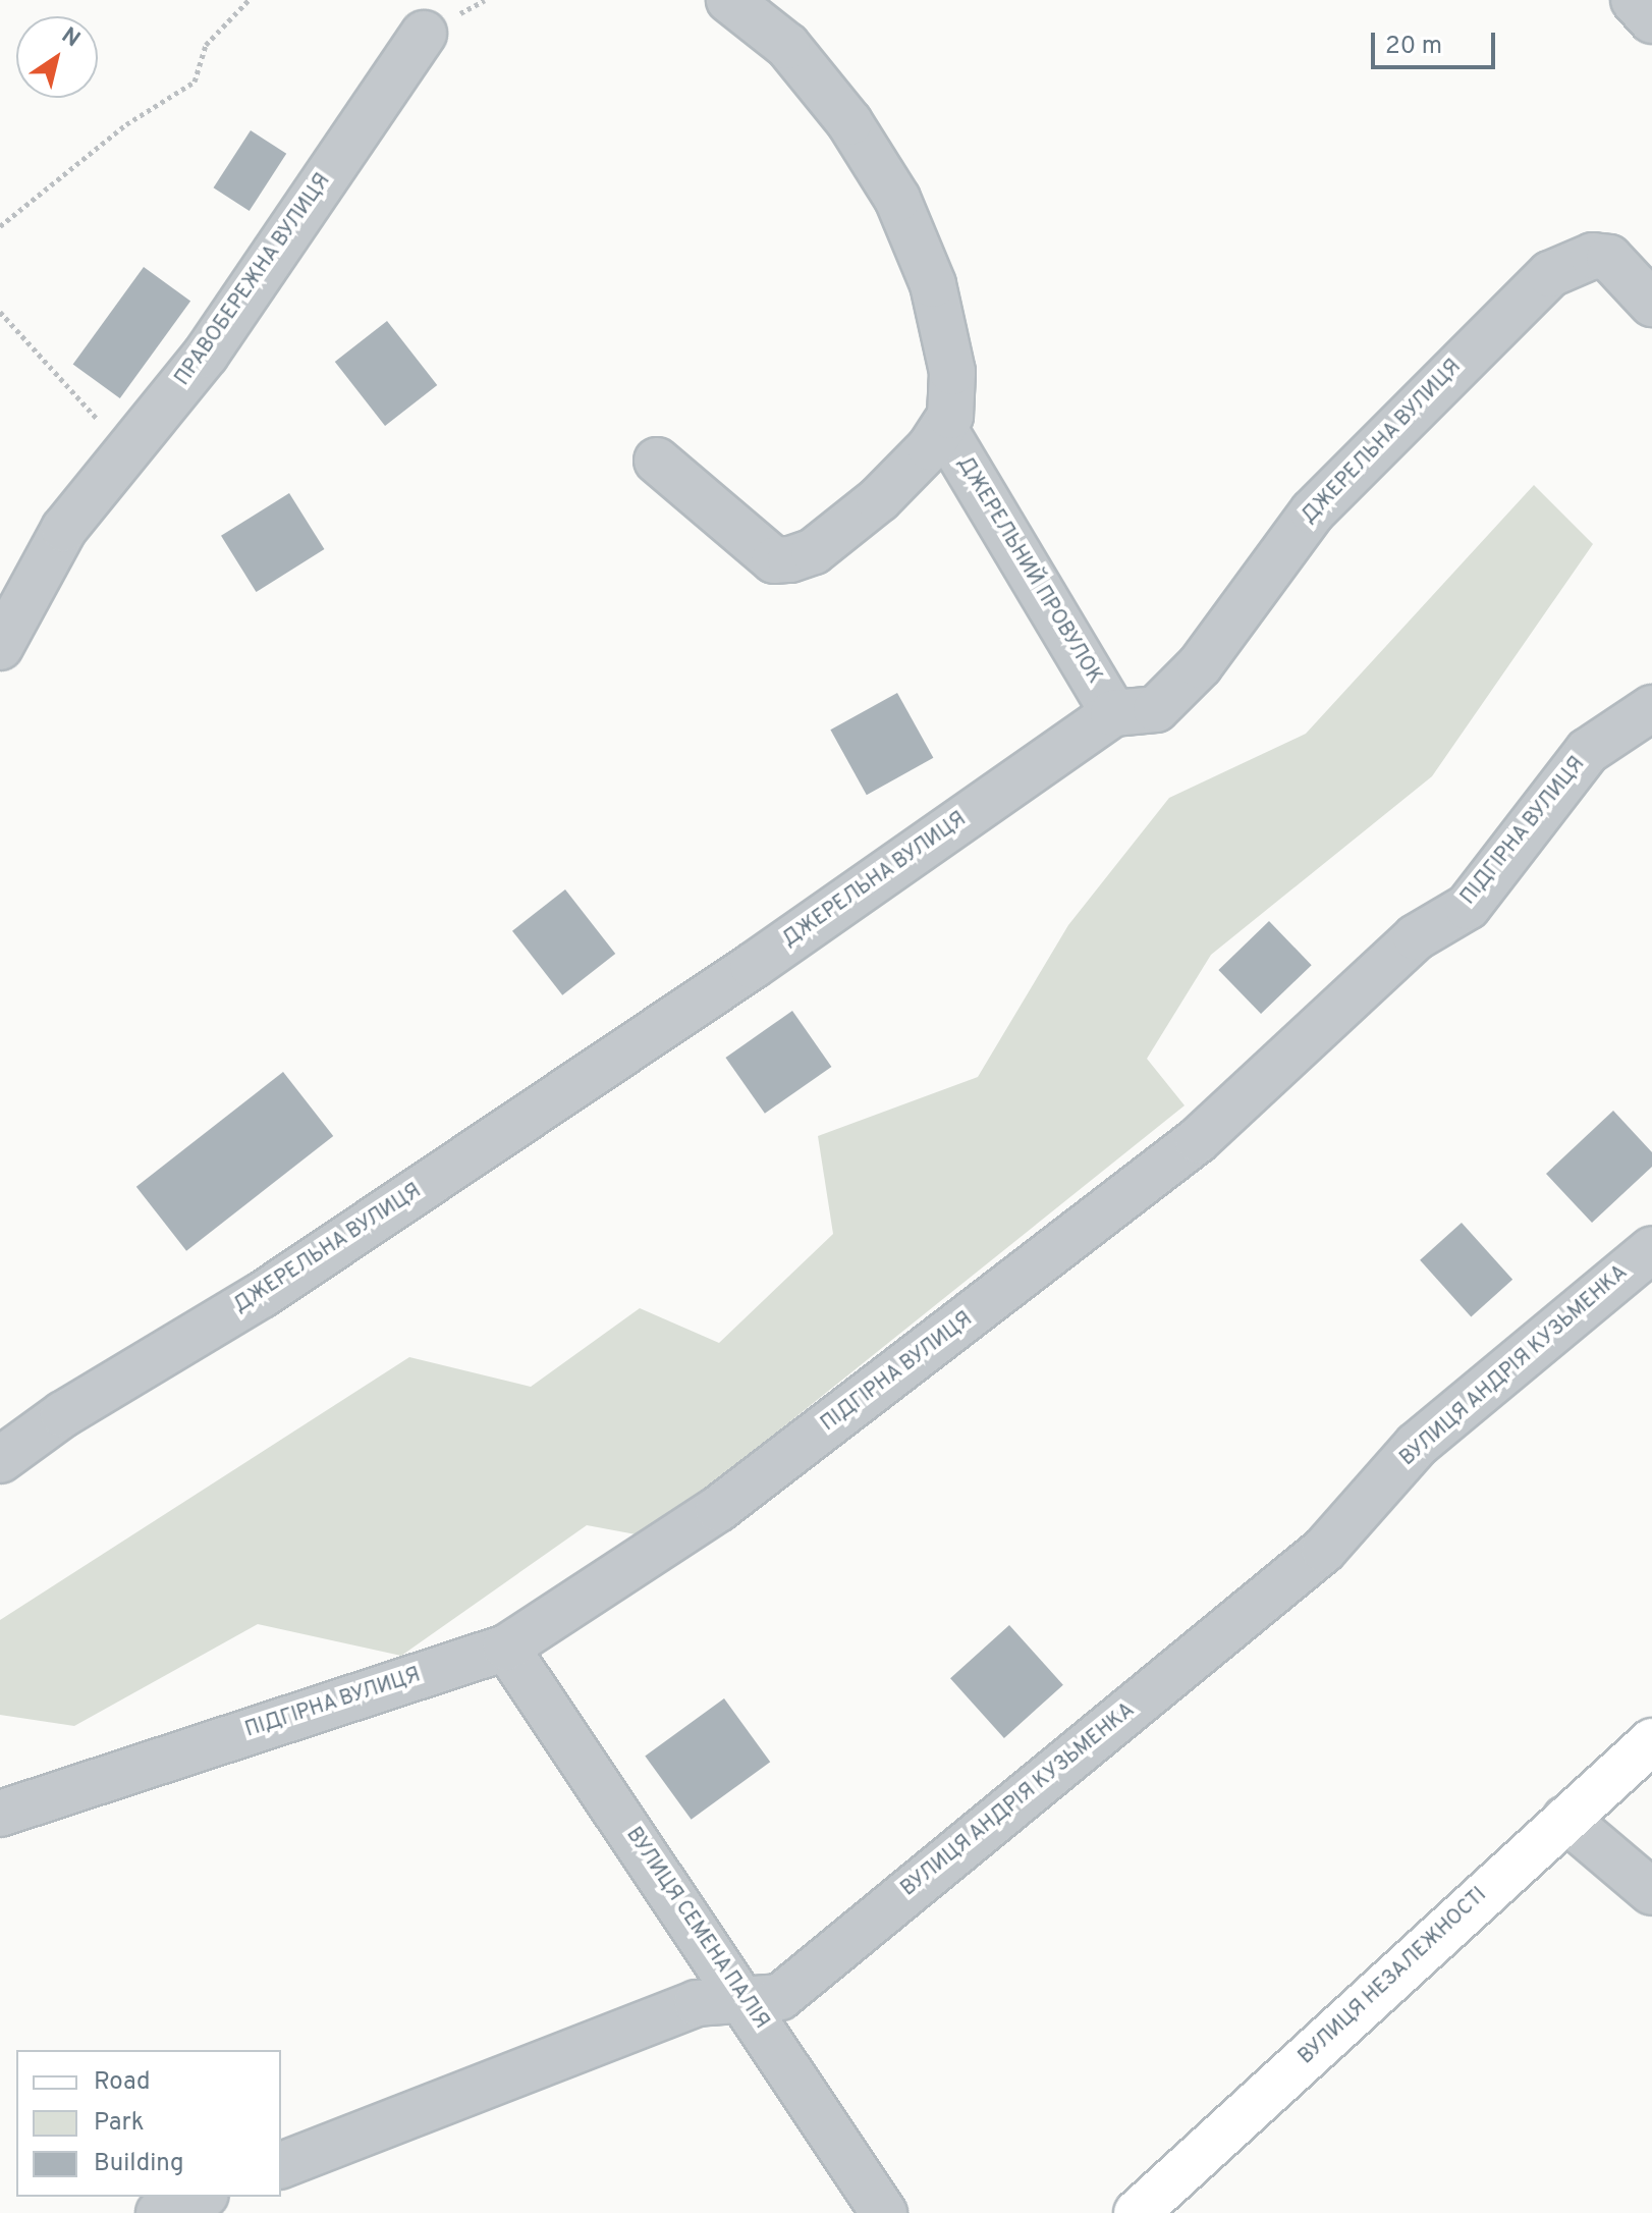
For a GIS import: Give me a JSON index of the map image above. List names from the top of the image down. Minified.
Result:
{"streets":{"street":["ПРАВОБЕРЕЖНА ВУЛИЦЯ","ДЖЕРЕЛЬНА ВУЛИЦЯ","ДЖЕРЕЛЬНИЙ ПРОВУЛОК","ПІДГІРНА ВУЛИЦЯ","ВУЛИЦЯ АНДРІЯ КУЗЬМЕНКА","ВУЛИЦЯ СЕМЕНА ПАЛІЯ","ВУЛИЦЯ НЕЗАЛЕЖНОСТІ"]},"crossings":[["ДЖЕРЕЛЬНА ВУЛИЦЯ","ДЖЕРЕЛЬНИЙ ПРОВУЛОК"],["ПІДГІРНА ВУЛИЦЯ","ВУЛИЦЯ СЕМЕНА ПАЛІЯ"],["ВУЛИЦЯ АНДРІЯ КУЗЬМЕНКА","ВУЛИЦЯ СЕМЕНА ПАЛІЯ"]],"legend":["Road","Park","Building"],"scale_bar":"20 m","north":"top right"}
